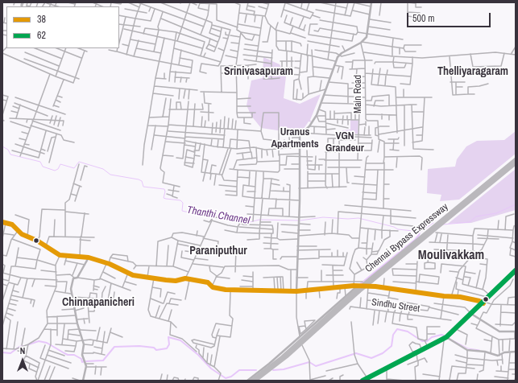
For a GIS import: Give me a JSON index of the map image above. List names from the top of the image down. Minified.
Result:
{"streets":{"highway":["Chennai Bypass Expressway"],"street":["Main Road","Sindhu Street"]},"districts":["Srinivasapuram","Thelliyaragaram","Uranus Apartments","VGN Grandeur","Paraniputhur","Moulivakkam","Chinnapanicheri"],"water":["Thanthi Channel"],"lines":["transit line 38","transit line 62"],"legend":["38","62"],"scale_bar":"500 m","north":"top"}
